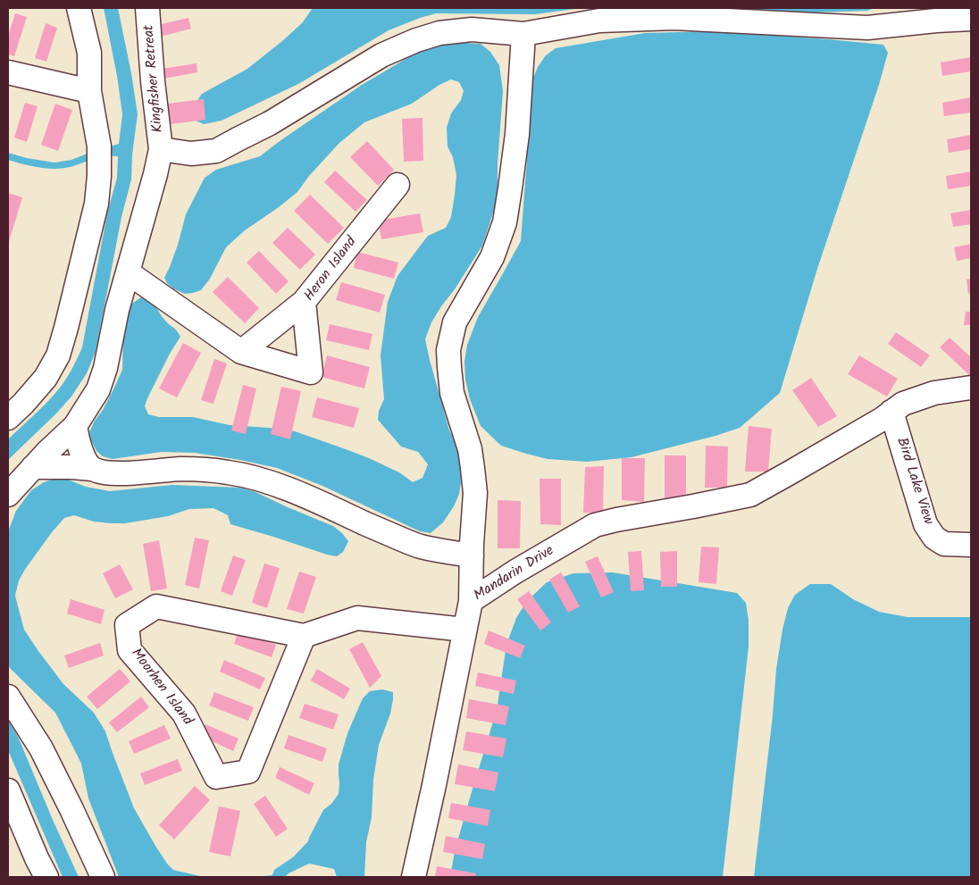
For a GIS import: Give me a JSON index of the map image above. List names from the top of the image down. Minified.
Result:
{"streets":{"street":["Kingfisher Retreat","Heron Island","Bird Lake View","Mandarin Drive","Moorhen Island"]},"crossings":[["Kingfisher Retreat","Heron Island"],["Bird Lake View","Mandarin Drive"],["Mandarin Drive","Moorhen Island"]]}
